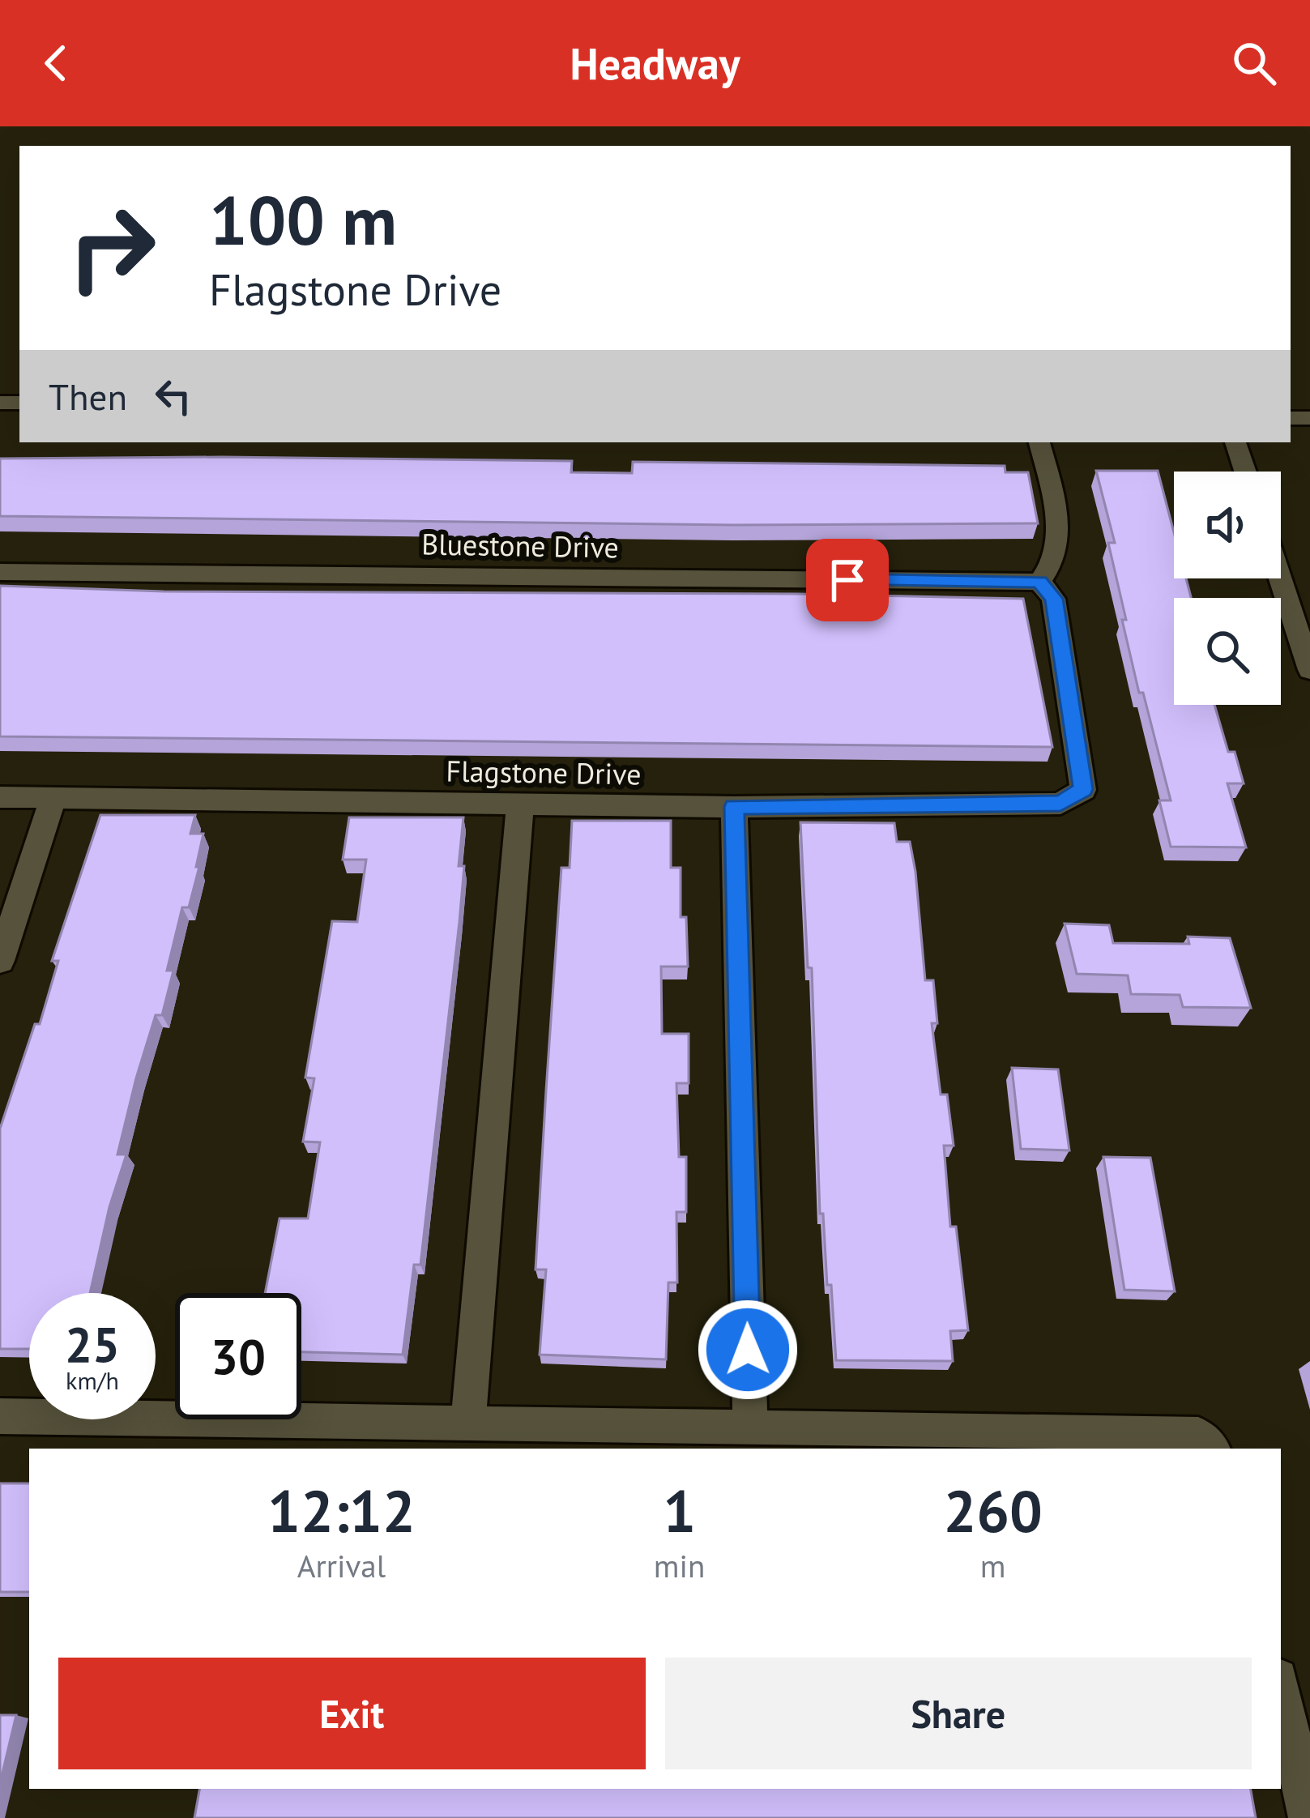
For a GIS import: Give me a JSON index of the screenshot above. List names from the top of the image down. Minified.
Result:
{"streets":{"street":["Bluestone Drive","Flagstone Drive"]},"crossings":[["Bluestone Drive","Flagstone Drive"]],"page":{"header":"Headway","turn":["100 m","Flagstone Drive"],"then":"Then","speed":"25 km/h","limit":"30","eta":["12:12","Arrival","1","min","260","m"],"buttons":["Exit","Share"]}}
